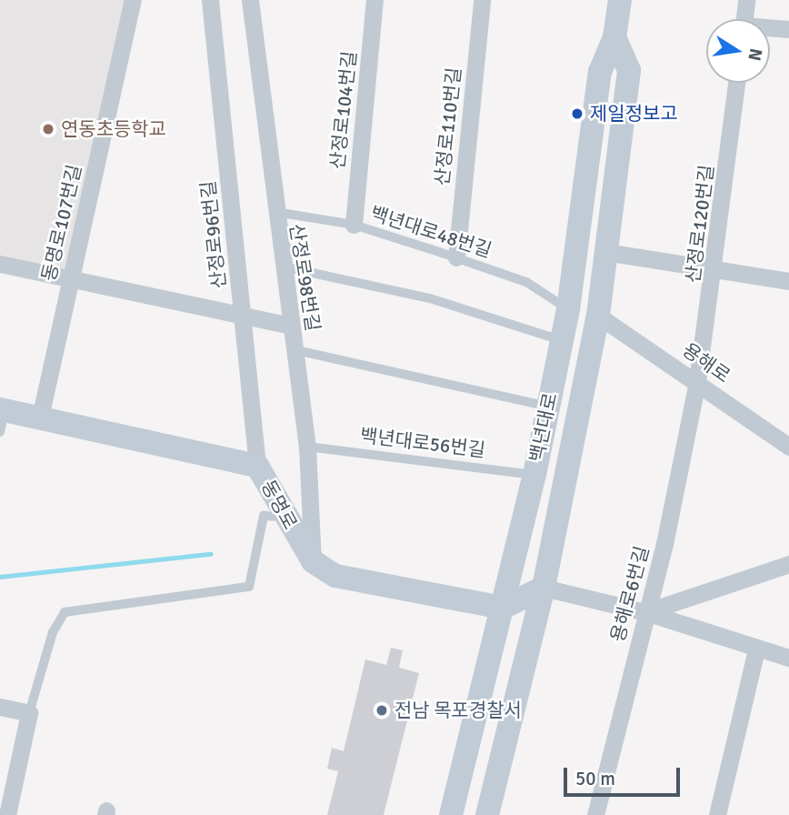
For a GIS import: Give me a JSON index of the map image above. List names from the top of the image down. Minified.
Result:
{"streets":{"street":["산정로104번길","산정로110번길","동명로107번길","산정로120번길","산정로96번길","산정로98번길","용해로","백년대로","동명로","용해로6번길"],"lane":["백년대로48번길","백년대로56번길"]},"crossings":[["산정로104번길","백년대로48번길"],["산정로110번길","백년대로48번길"],["동명로107번길","동명로"],["산정로120번길","용해로"],["산정로120번길","용해로6번길"],["백년대로48번길","산정로98번길"],["백년대로48번길","백년대로"],["산정로96번길","동명로"],["산정로98번길","백년대로56번길"],["산정로98번길","동명로"],["용해로","백년대로"],["용해로","용해로6번길"],["백년대로","백년대로56번길"],["백년대로","동명로"]],"places":["제일정보고","연동초등학교","전남 목포경찰서"],"scale_bar":"50 m","north":"right"}
